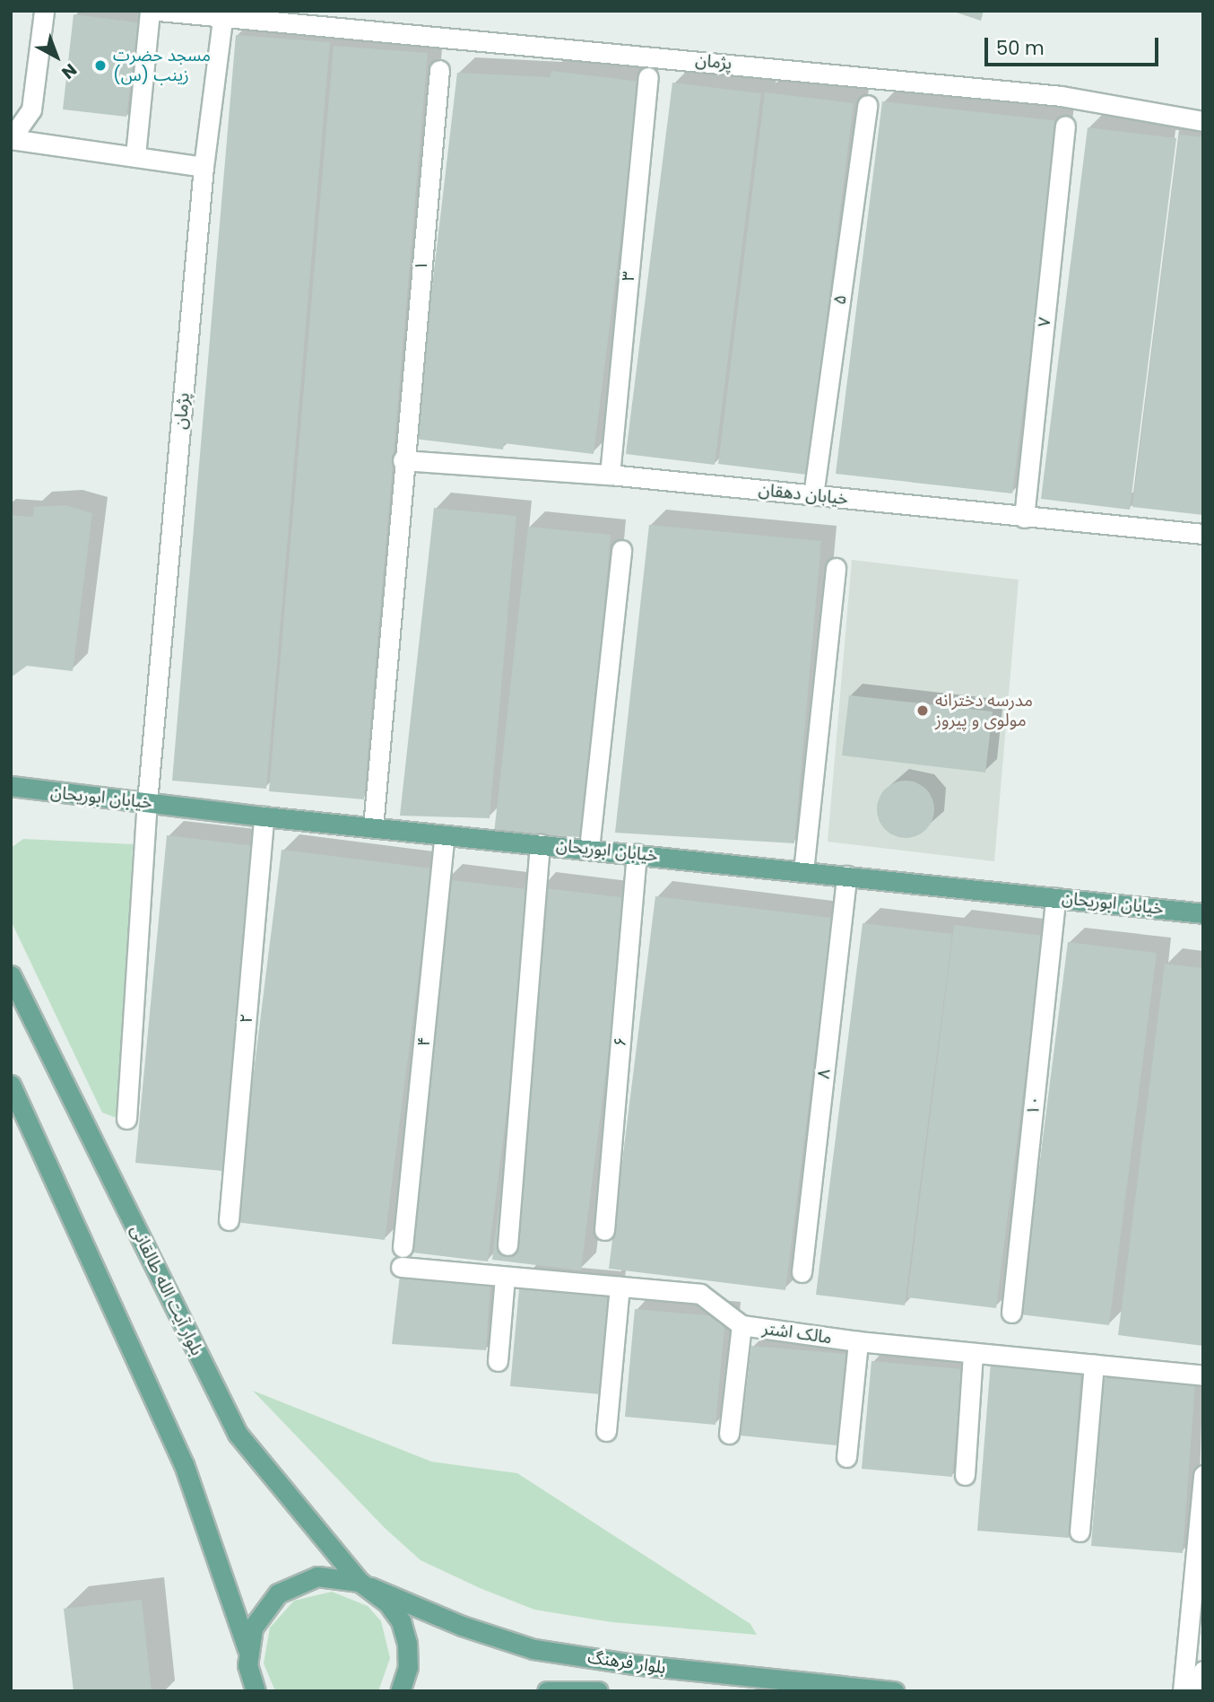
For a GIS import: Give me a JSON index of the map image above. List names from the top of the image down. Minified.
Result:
{"streets":{"main road":["خیابان ابوریحان","بلوار آیت الله طالقانی","بلوار فرهنگ"],"street":["پژمان","۱","۳","۵","۷","خیابان دهقان","۲","۴","۶","۸","۱۰","مالک اشتر"]},"crossings":[["پژمان","خیابان ابوریحان"],["۱","خیابان دهقان"],["۱","خیابان ابوریحان"],["۳","خیابان دهقان"],["۵","خیابان دهقان"],["۷","خیابان دهقان"],["خیابان ابوریحان","۲"],["خیابان ابوریحان","۴"],["خیابان ابوریحان","۶"],["خیابان ابوریحان","۸"],["خیابان ابوریحان","۱۰"],["بلوار آیت الله طالقانی","بلوار فرهنگ"]],"places":["مسجد حضرت زینب (س)","مدرسه دخترانه مولوی و پیروز"],"scale_bar":"50 m","north":"bottom right"}
